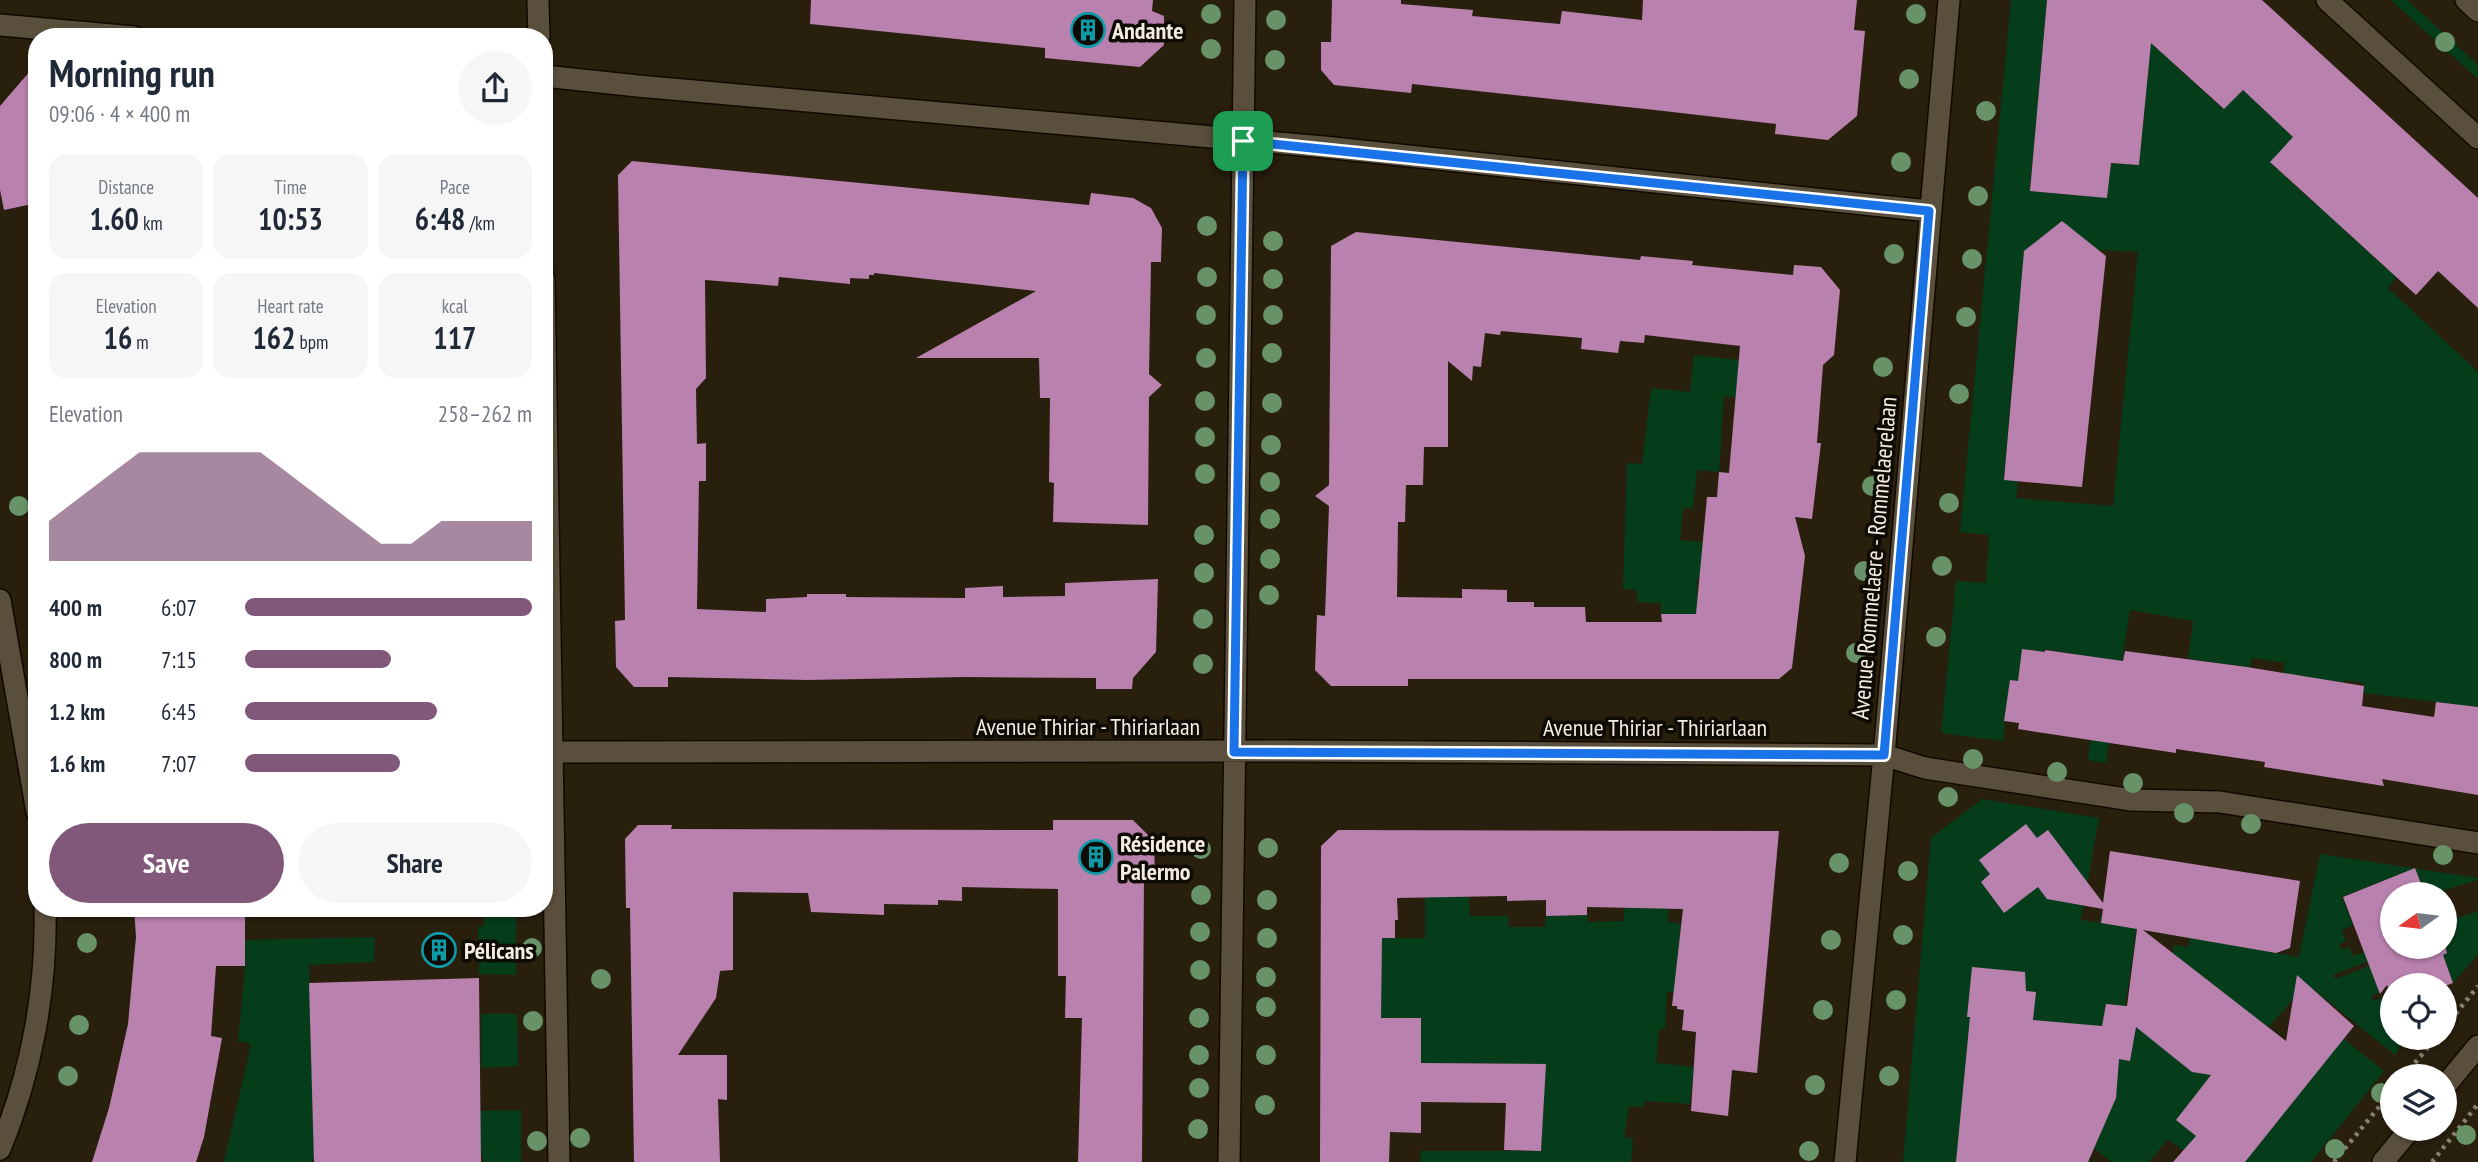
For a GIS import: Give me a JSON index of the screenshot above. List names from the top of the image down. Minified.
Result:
{"streets":{"street":["Avenue Rommelaere - Rommelaerelaan","Avenue Thiriar - Thiriarlaan"]},"crossings":[["Avenue Rommelaere - Rommelaerelaan","Avenue Thiriar - Thiriarlaan"]],"places":{"building":["Andante","Résidence Palermo","Pélicans"]},"north":"left","page":{"heading":["Morning run","09:06 · 4 × 400 m"],"stats":[["Distance","1.60 km"],["Time","10:53"],["Pace","6:48 /km"],["Elevation","16 m"],["Heart rate","162 bpm"],["kcal","117"]],"chart":["Elevation","258–262 m"],"list":[{"name":"400 m","note":"6:07"},{"name":"800 m","note":"7:15"},{"name":"1.2 km","note":"6:45"},{"name":"1.6 km","note":"7:07"}],"buttons":["Save","Share"]}}
